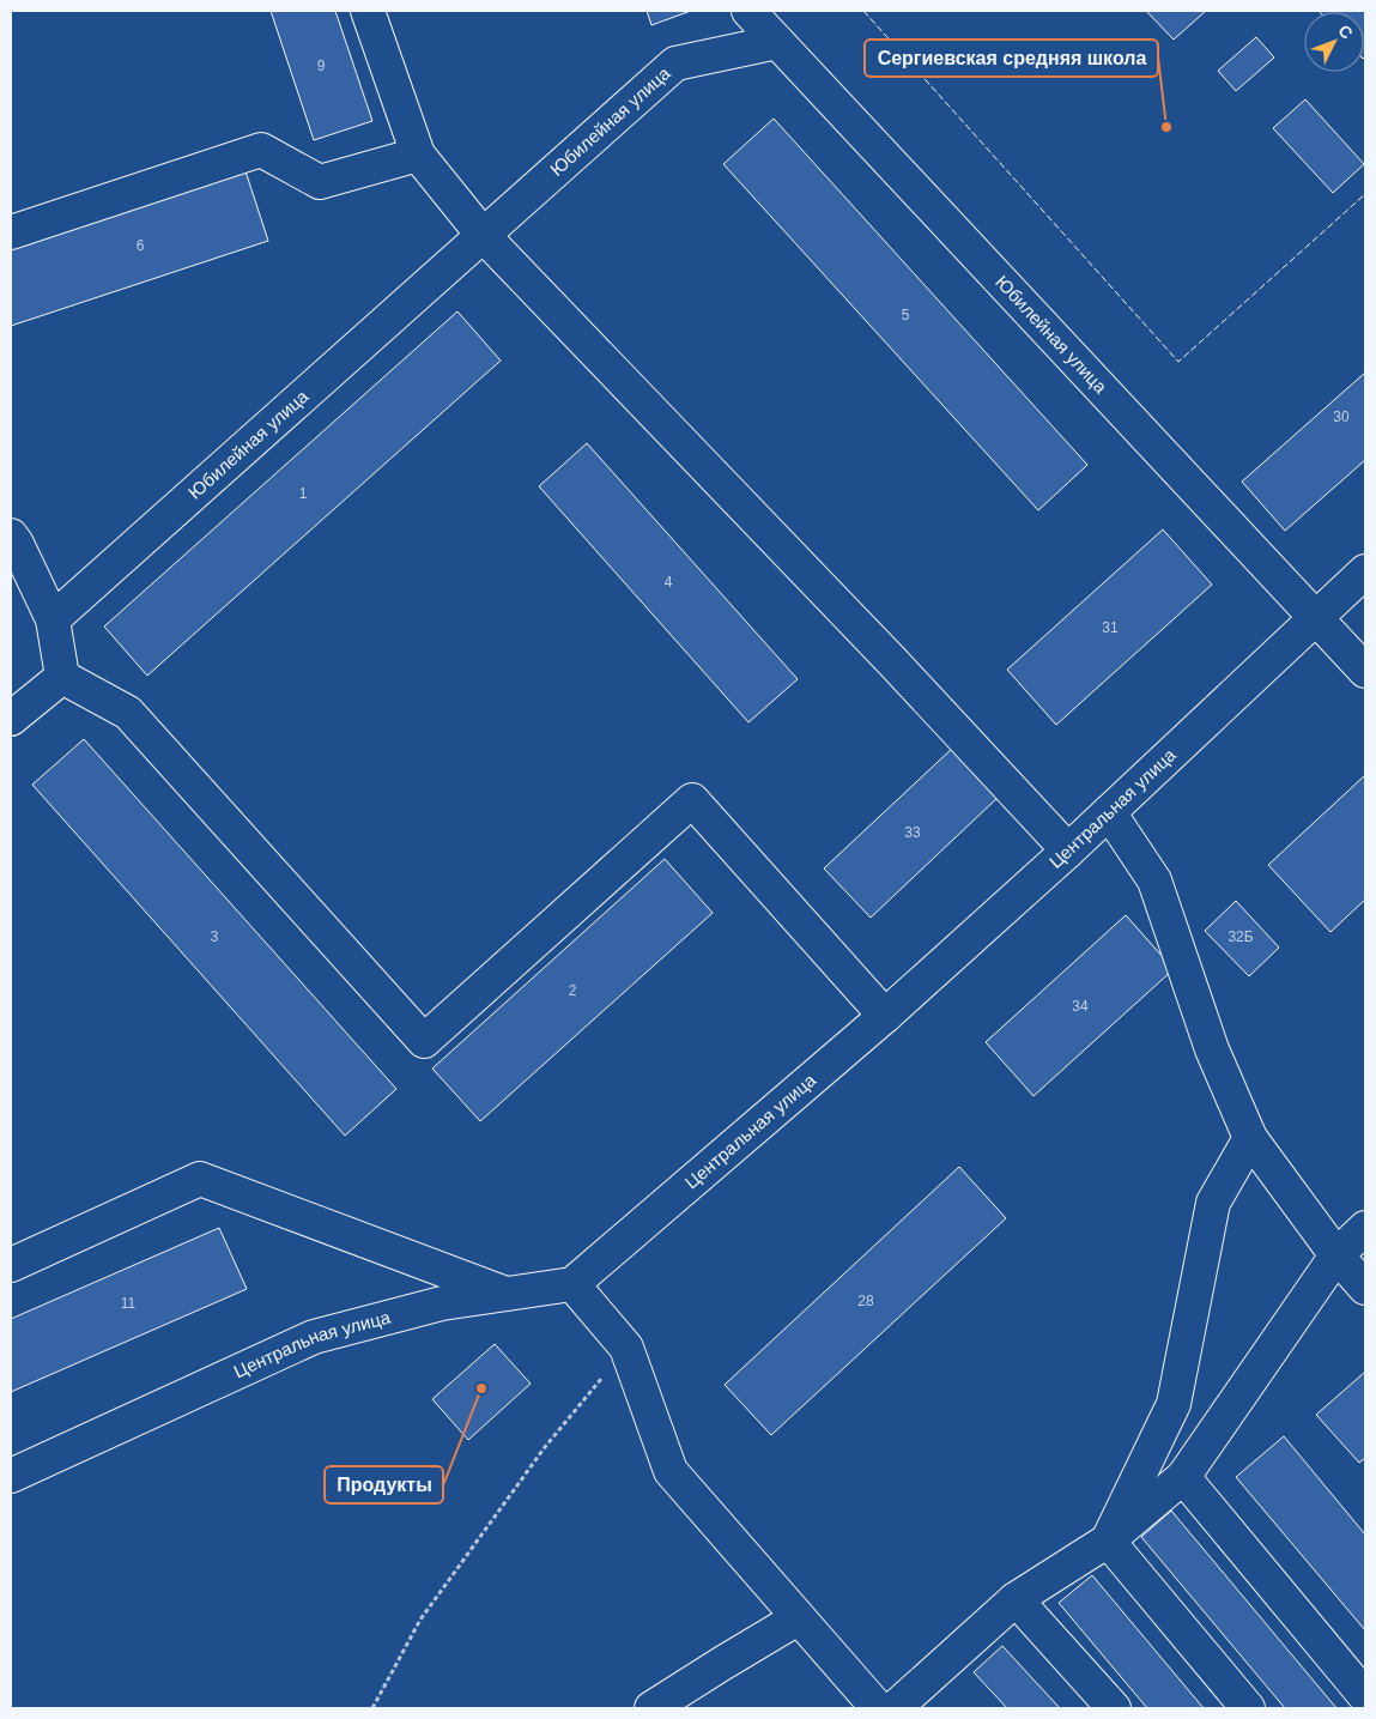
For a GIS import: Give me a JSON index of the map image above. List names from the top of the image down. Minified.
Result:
{"streets":{"street":["Юбилейная улица","Центральная улица"]},"crossings":[["Юбилейная улица","Центральная улица"]],"places":["Сергиевская средняя школа","Продукты"],"house_numbers":["9","6","5","30","1","4","31","33","3","32Б","2","34","28","11"],"north":"top right"}
